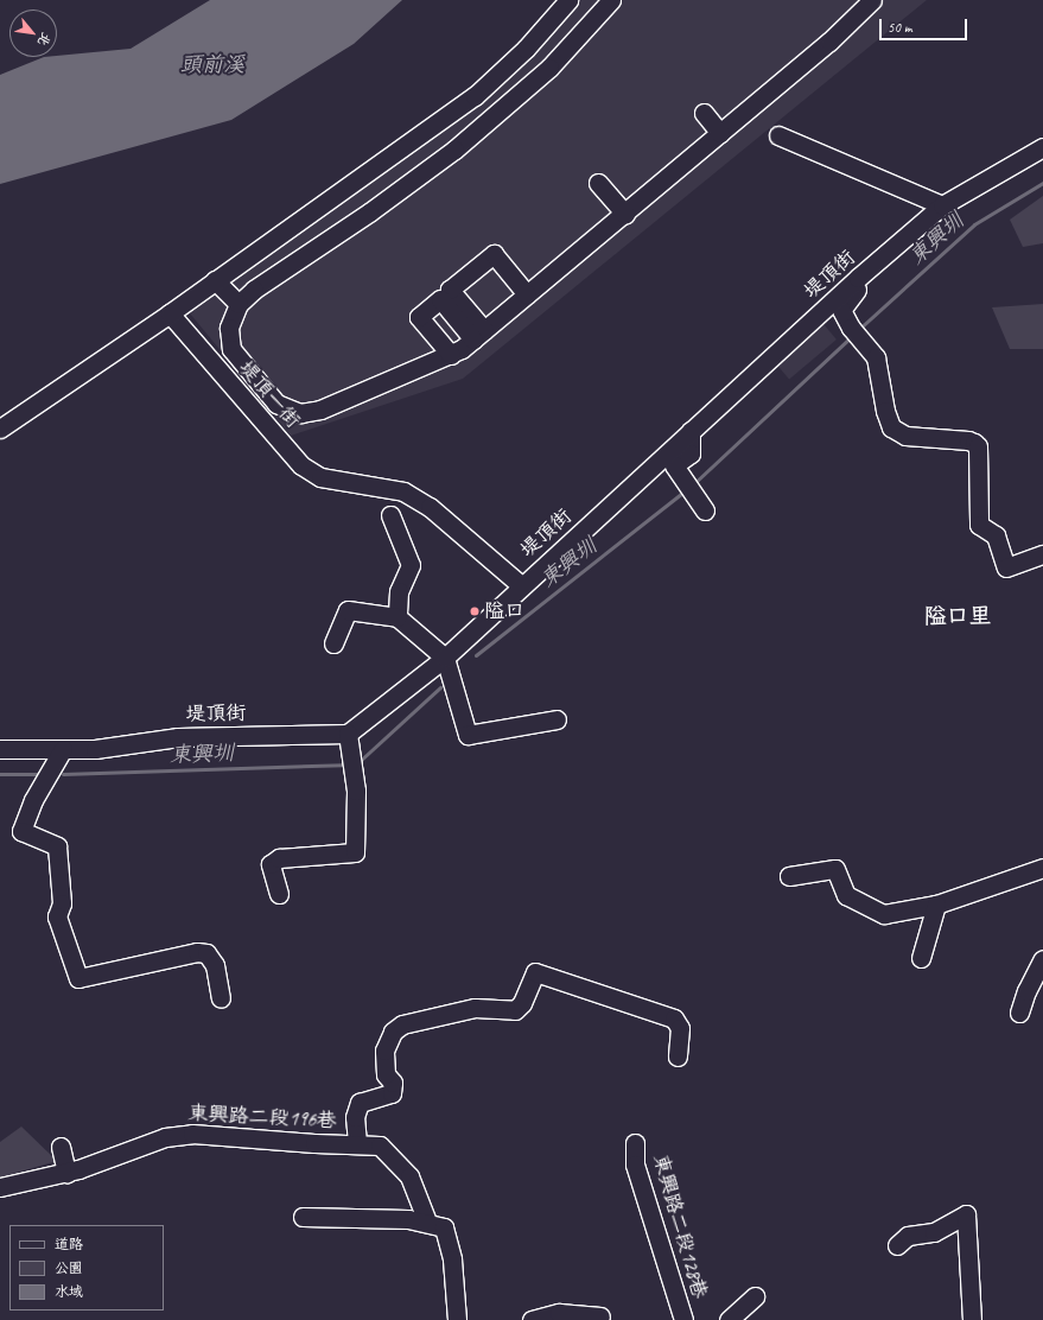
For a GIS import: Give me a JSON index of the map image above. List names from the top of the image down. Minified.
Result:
{"streets":{"street":["堤頂街","堤頂一街","東興路二段196巷","東興路二段128巷"]},"crossings":[["堤頂街","堤頂一街"]],"districts":["隘口里"],"water":["頭前溪","東興圳"],"places":["隘口"],"legend":["道路","公園","水域"],"scale_bar":"50 m","north":"bottom right"}
